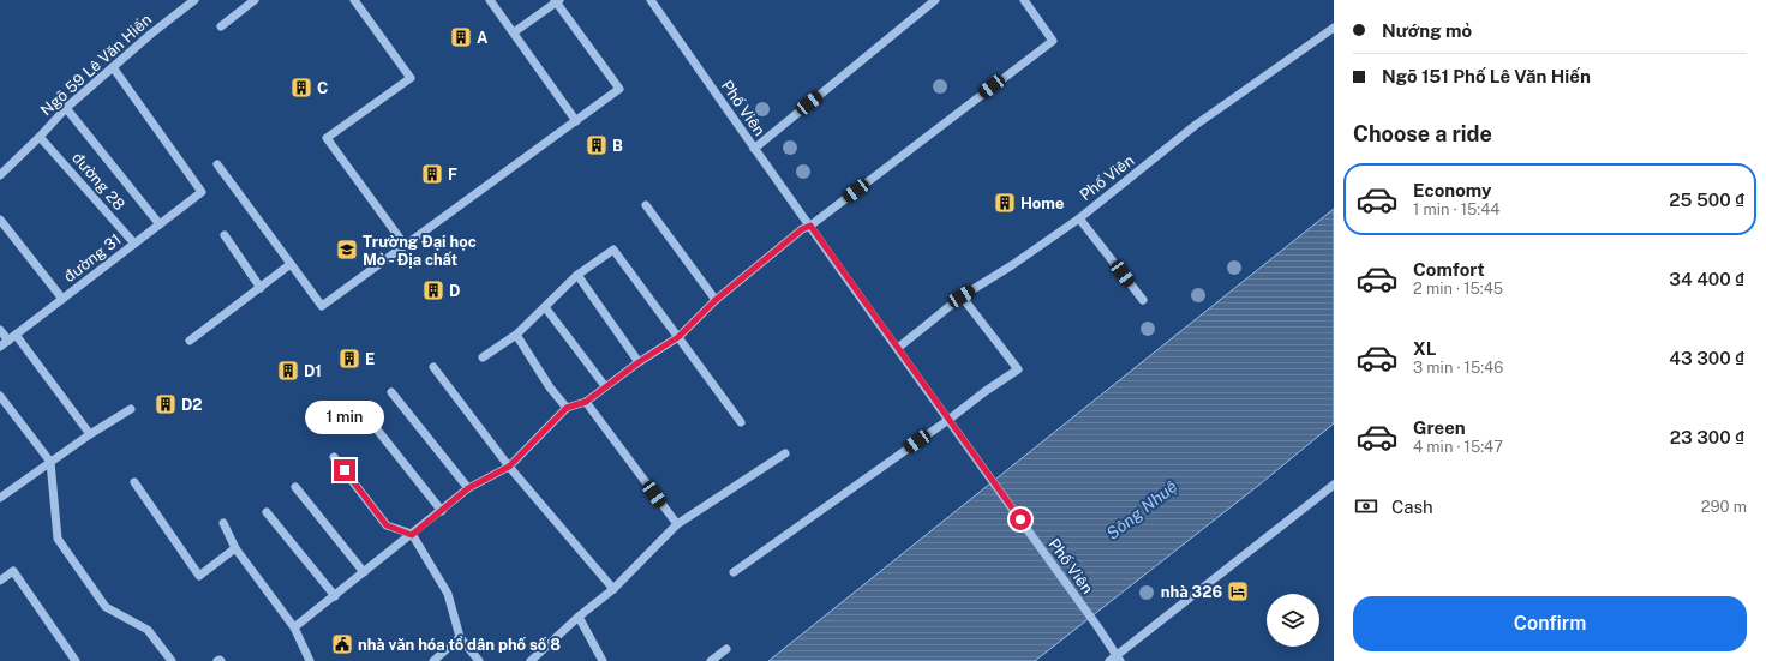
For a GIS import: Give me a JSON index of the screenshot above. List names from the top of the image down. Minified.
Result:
{"streets":{"street":["Ngõ 59 Lê Văn Hiến","Phố Viên","đường 28","đường 31"]},"crossings":[["Ngõ 59 Lê Văn Hiến","đường 28"],["Ngõ 59 Lê Văn Hiến","đường 31"],["đường 28","đường 31"]],"water":["Sông Nhuệ"],"places":{"building":["A","C","B","F","Home","D","E","D1","D2"],"school or university":["Trường Đại học Mỏ - Địa chất"],"hotel":["nhà 326"],"public building":["nhà văn hóa tổ dân phố số 8"]},"page":{"banner":["Nướng mỏ","Ngõ 151 Phố Lê Văn Hiến"],"heading":"Choose a ride","list":[{"name":"Economy","note":"1 min · 15:44","value":"25 500 ₫"},{"name":"Comfort","note":"2 min · 15:45","value":"34 400 ₫"},{"name":"XL","note":"3 min · 15:46","value":"43 300 ₫"},{"name":"Green","note":"4 min · 15:47","value":"23 300 ₫"}],"bubble":"1 min","pay":["Cash","290 m"],"buttons":"Confirm"}}
